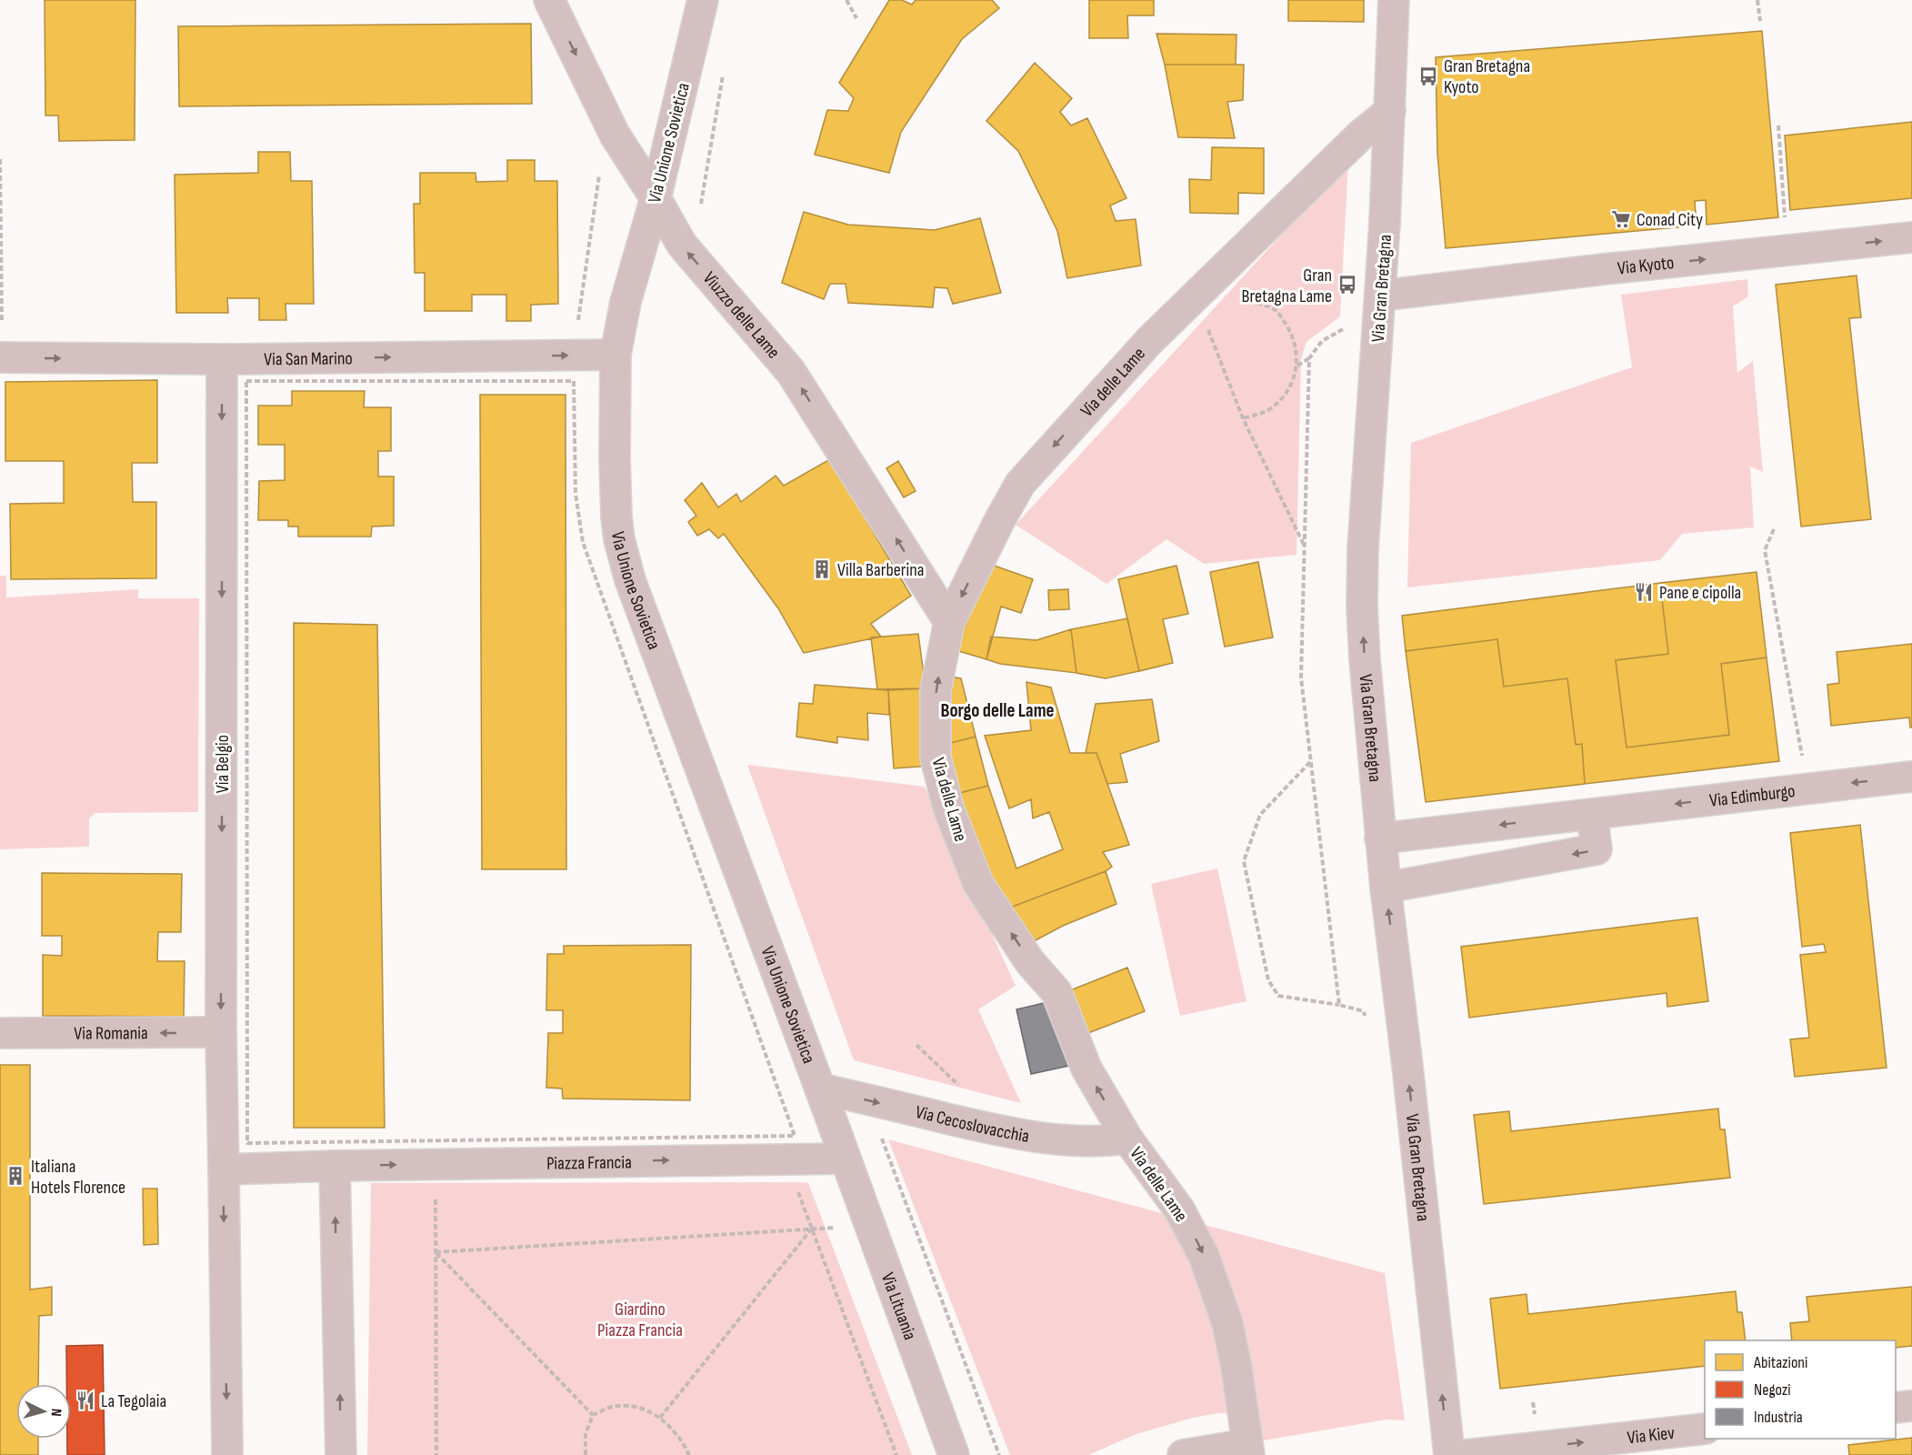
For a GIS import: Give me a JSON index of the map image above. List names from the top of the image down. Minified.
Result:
{"streets":{"street":["Via Unione Sovietica","Via Kyoto","Via Gran Bretagna","Viuzzo delle Lame","Via San Marino","Via delle Lame","Via Belgio","Via Edimburgo","Via Romania","Via Cecoslovacchia","Piazza Francia","Via Lituania","Via Kiev"]},"crossings":[["Via Unione Sovietica","Viuzzo delle Lame"],["Via Unione Sovietica","Via San Marino"],["Via Unione Sovietica","Via Cecoslovacchia"],["Via Unione Sovietica","Piazza Francia"],["Via Unione Sovietica","Via Lituania"],["Via Kyoto","Via Gran Bretagna"],["Via Gran Bretagna","Via delle Lame"],["Via Gran Bretagna","Via Edimburgo"],["Viuzzo delle Lame","Via delle Lame"],["Via San Marino","Via Belgio"],["Via delle Lame","Via Cecoslovacchia"],["Via Belgio","Via Romania"],["Via Belgio","Piazza Francia"],["Piazza Francia","Via Lituania"]],"one_way":["Via Kyoto","Via Gran Bretagna","Via San Marino","Via Belgio","Via Edimburgo","Via Romania","Via Cecoslovacchia","Piazza Francia","Via Kiev"],"districts":["Borgo delle Lame"],"parks":["Giardino Piazza Francia"],"places":{"bus stop":["Gran Bretagna Kyoto","Gran Bretagna Lame"],"supermarket":["Conad City"],"building":["Villa Barberina","Italiana Hotels Florence"],"restaurant":["Pane e cipolla","La Tegolaia"]},"legend":["Abitazioni","Negozi","Industria"],"north":"right"}
